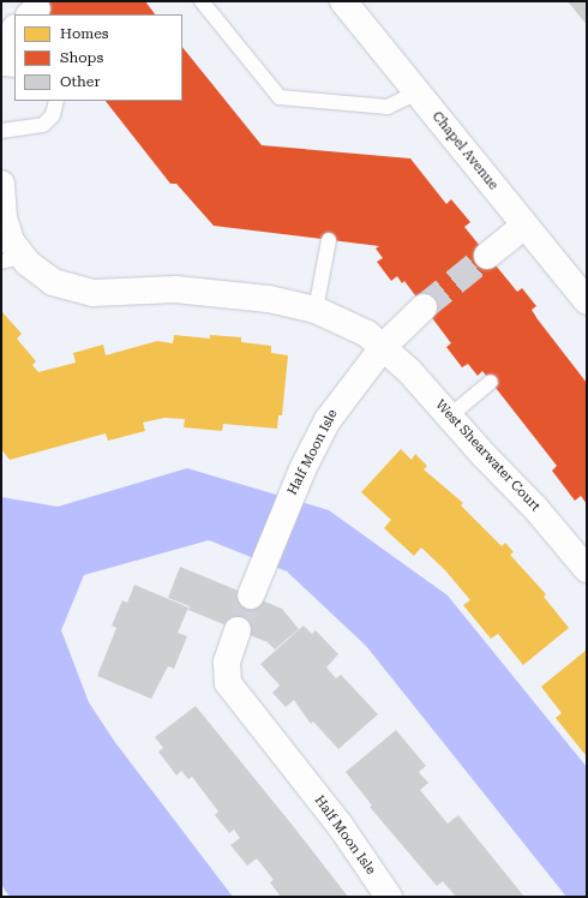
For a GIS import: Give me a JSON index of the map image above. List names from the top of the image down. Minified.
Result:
{"streets":{"street":["Chapel Avenue","Half Moon Isle","West Shearwater Court"]},"crossings":[["Half Moon Isle","West Shearwater Court"]],"legend":["Homes","Shops","Other"]}
